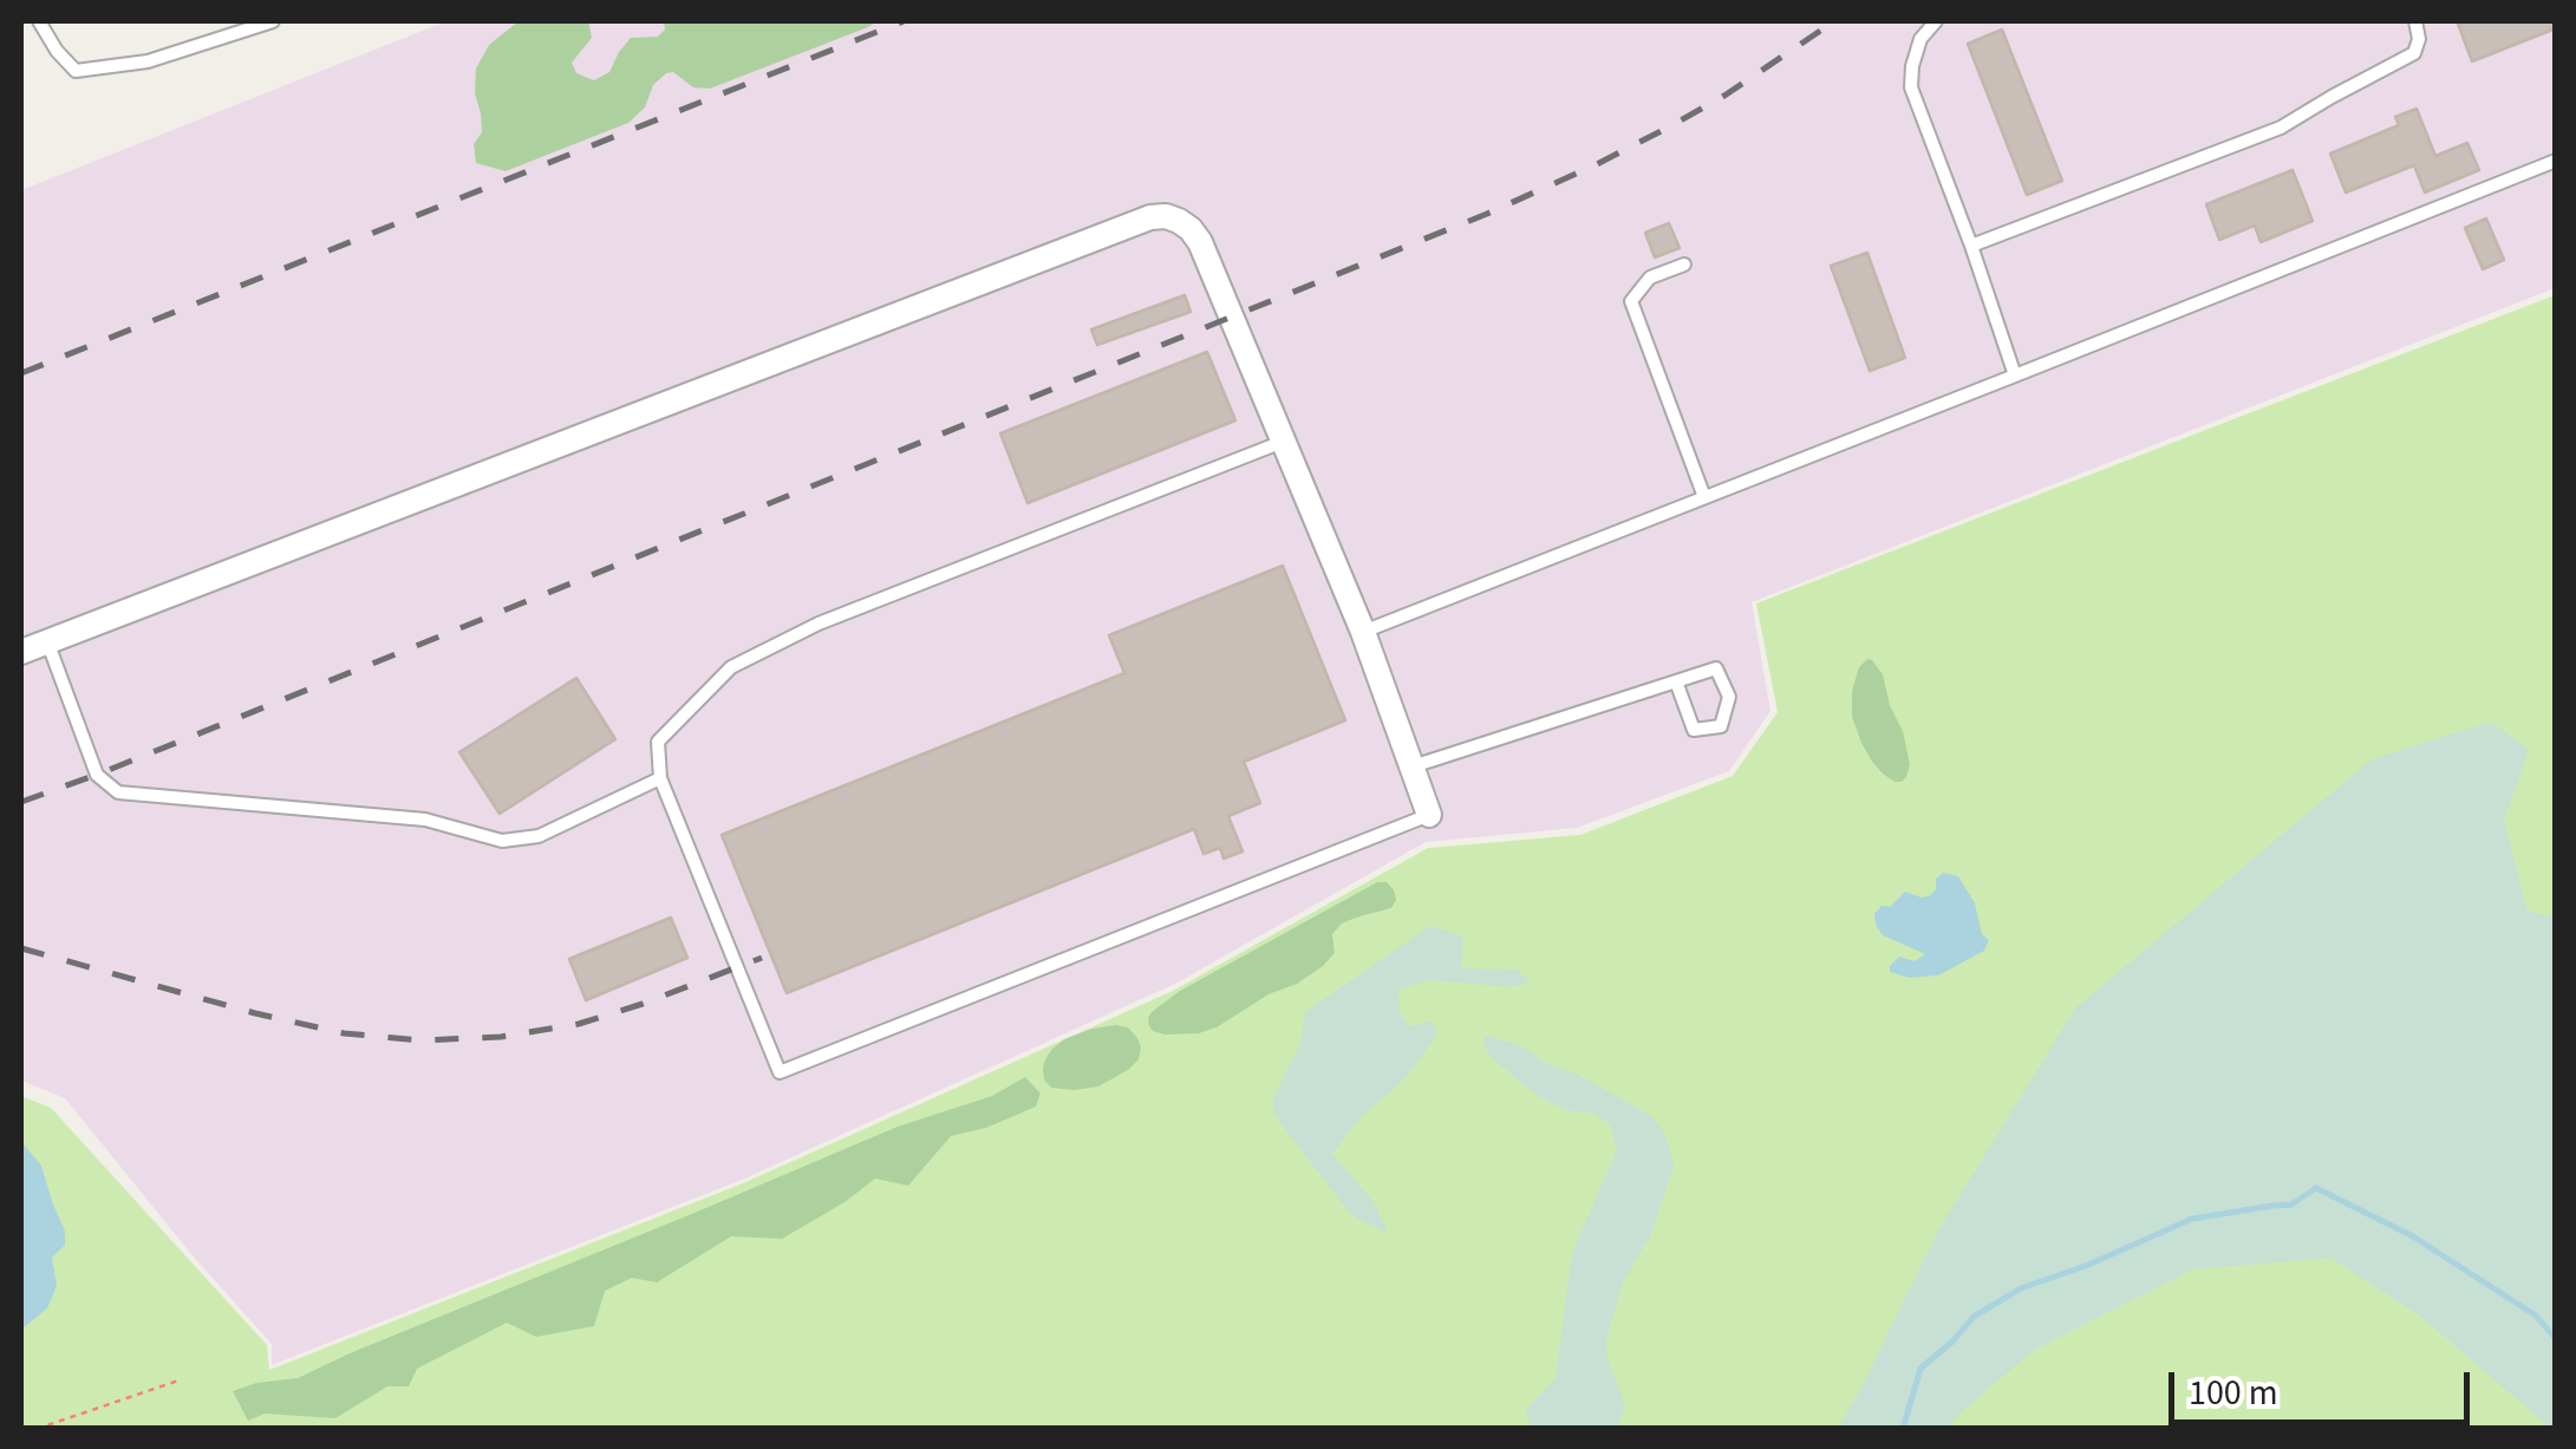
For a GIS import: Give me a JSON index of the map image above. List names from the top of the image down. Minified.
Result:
{"scale_bar":"100 m"}
